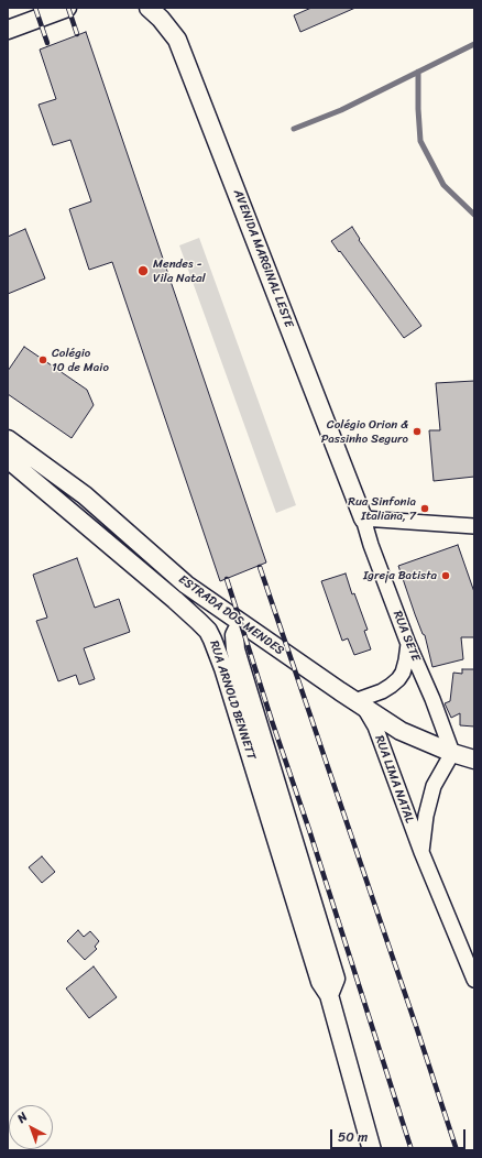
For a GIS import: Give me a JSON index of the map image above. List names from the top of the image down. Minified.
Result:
{"streets":{"street":["AVENIDA MARGINAL LESTE","ESTRADA DOS MENDES","RUA SETE","RUA ARNOLD BENNETT","RUA LIMA NATAL"]},"crossings":[["AVENIDA MARGINAL LESTE","RUA SETE"],["ESTRADA DOS MENDES","RUA SETE"],["ESTRADA DOS MENDES","RUA ARNOLD BENNETT"],["ESTRADA DOS MENDES","RUA LIMA NATAL"],["RUA SETE","RUA LIMA NATAL"]],"places":["Mendes - Vila Natal","Colégio 10 de Maio","Colégio Orion & Passinho Seguro","Rua Sinfonia Italiana, 7","Igreja Batista"],"scale_bar":"50 m","north":"top left"}
